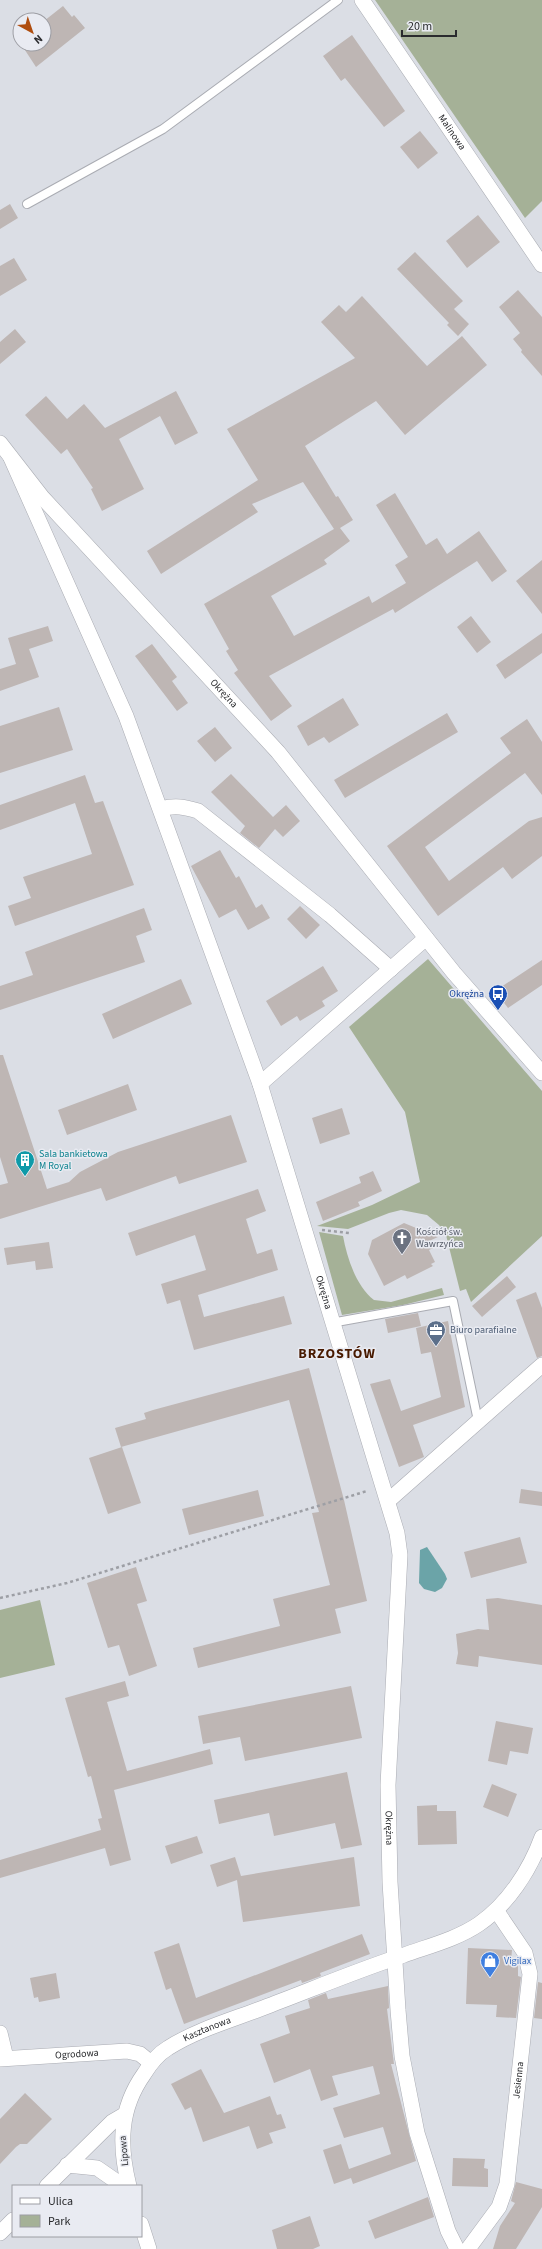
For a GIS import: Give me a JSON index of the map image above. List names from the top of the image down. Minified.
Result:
{"streets":{"street":["Malinowa","Okrężna","Kasztanowa","Ogrodowa","Jesienna","Lipowa"]},"crossings":[["Okrężna","Kasztanowa"],["Kasztanowa","Ogrodowa"],["Kasztanowa","Lipowa"]],"districts":["BRZOSTÓW"],"places":{"bus stop":["Okrężna"],"building":["Sala bankietowa M Royal"],"church":["Kościół św. Wawrzyńca"],"office":["Biuro parafialne"],"shop":["Vigilax"]},"legend":["Ulica","Park"],"scale_bar":"20 m","north":"bottom right"}
